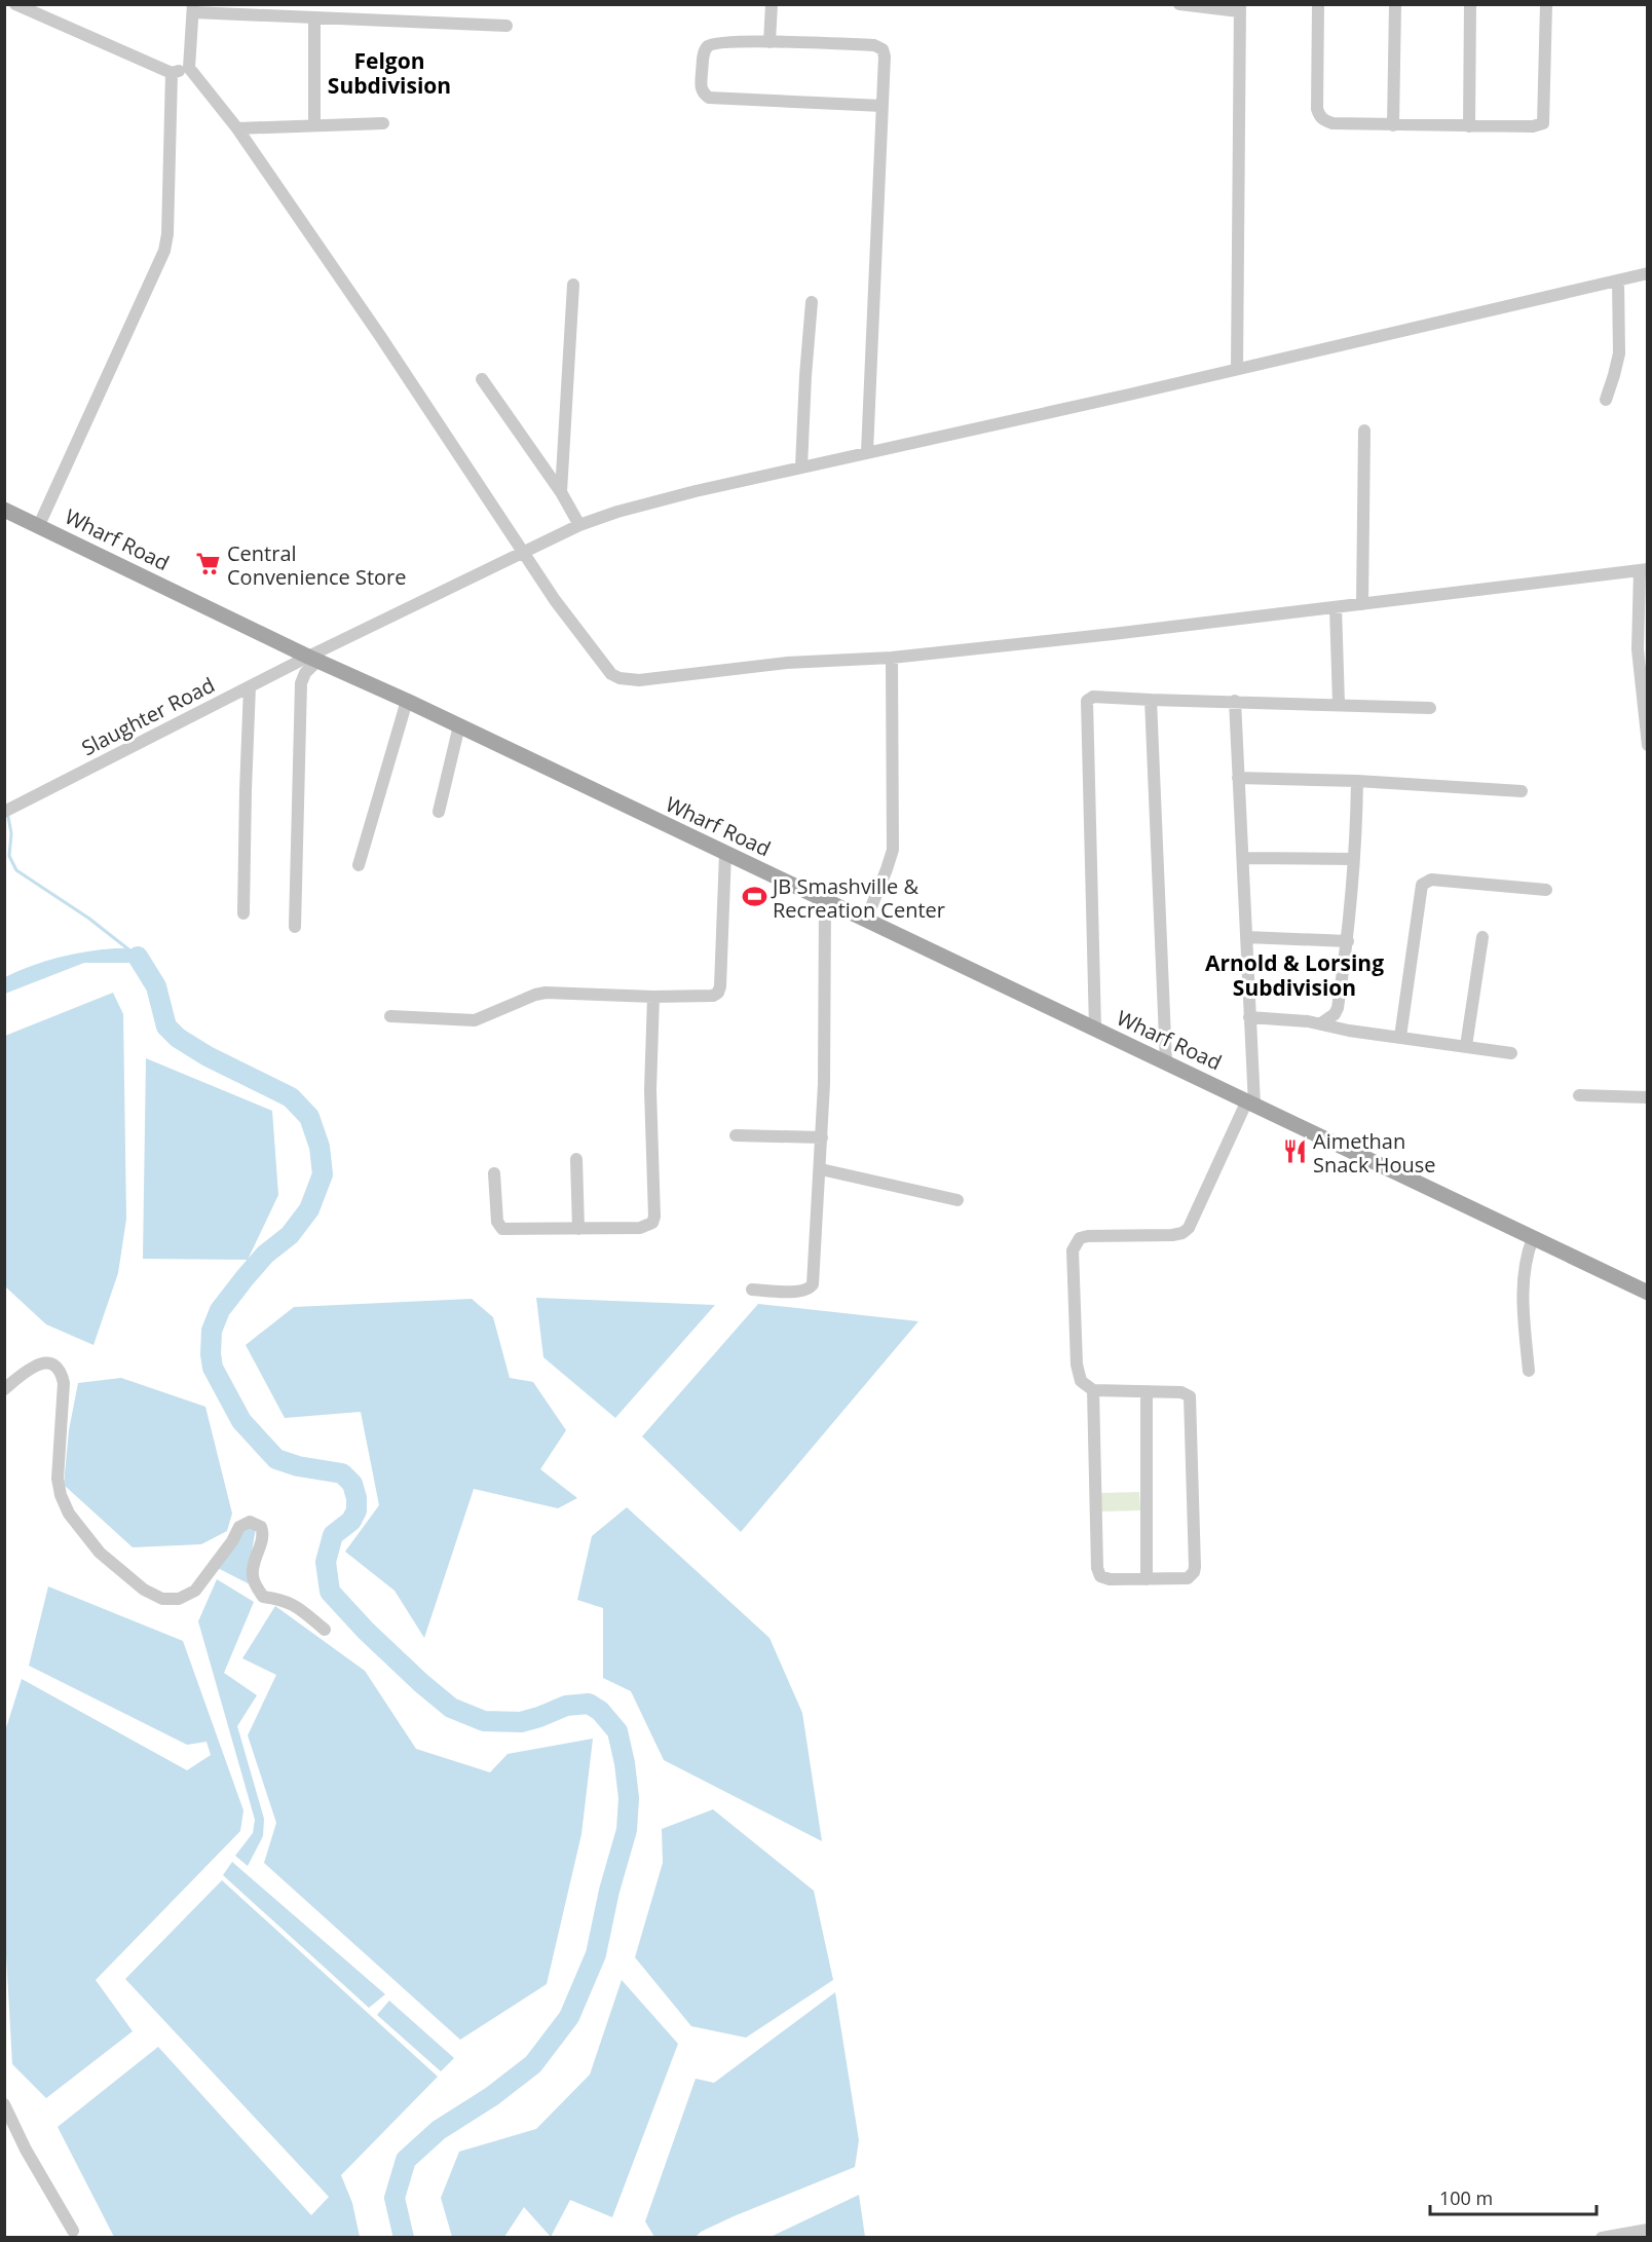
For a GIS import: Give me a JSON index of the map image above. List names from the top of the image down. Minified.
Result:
{"streets":{"main road":["Wharf Road"],"street":["Slaughter Road"]},"crossings":[["Wharf Road","Slaughter Road"]],"districts":["Felgon Subdivision","Arnold & Lorsing Subdivision"],"places":{"supermarket":["Central Convenience Store"],"sports":["JB Smashville & Recreation Center"],"restaurant":["Aimethan Snack House"]},"scale_bar":"100 m"}
